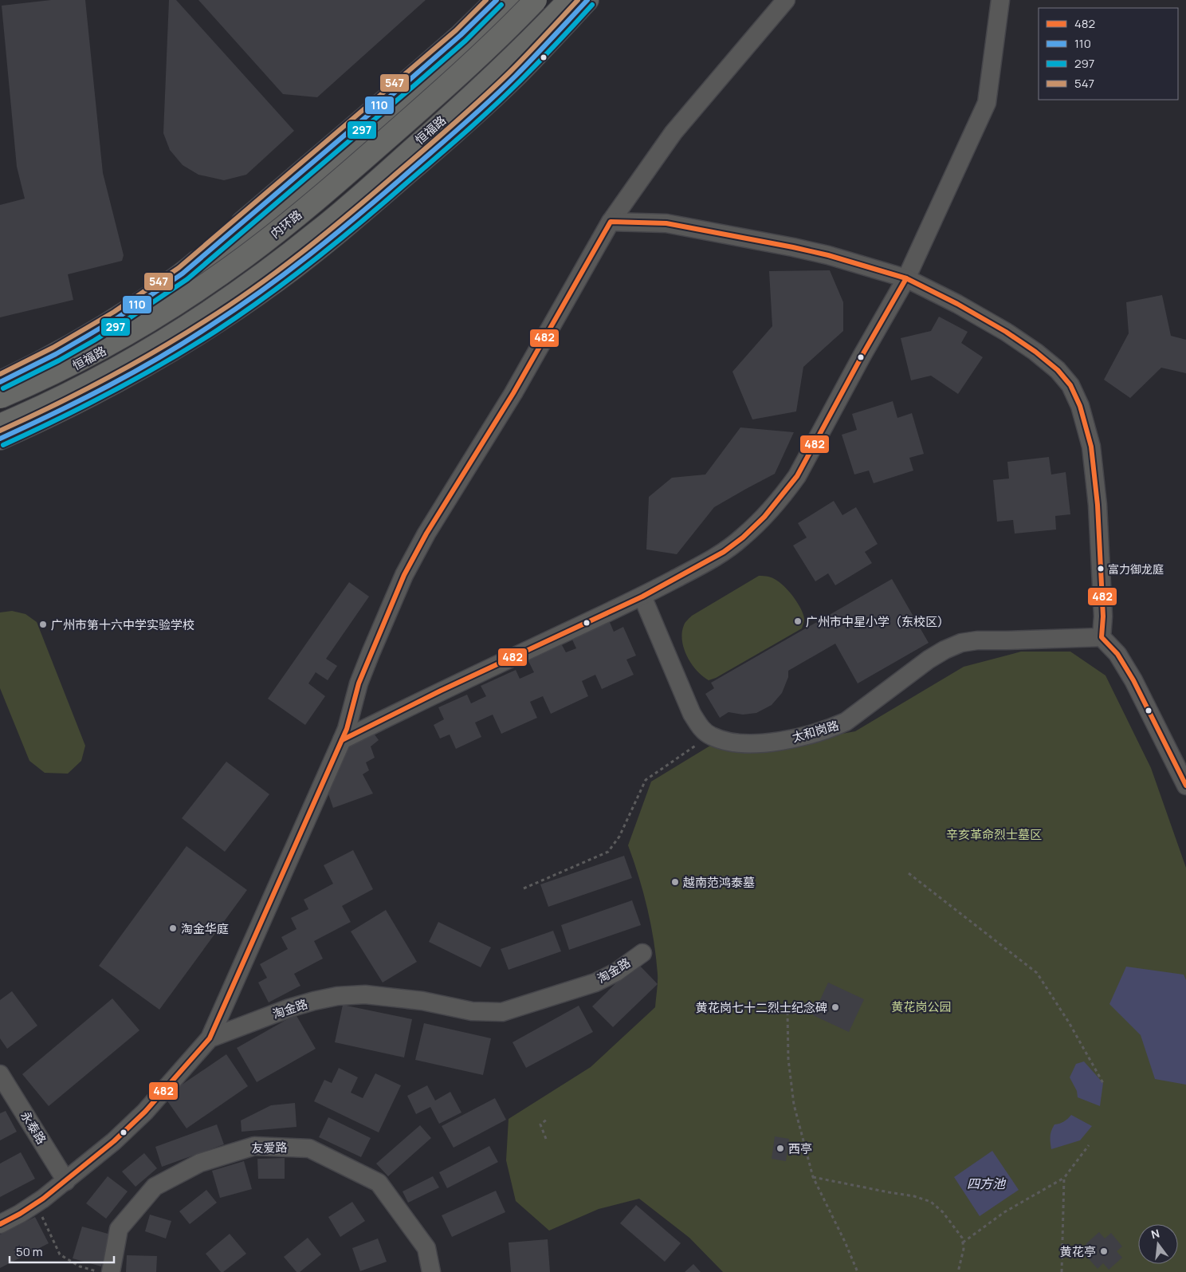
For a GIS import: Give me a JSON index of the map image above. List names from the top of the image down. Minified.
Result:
{"streets":{"highway":["内环路"],"main road":["恒福路"],"street":["太和岗路","淘金路","永泰路","友爱路"]},"crossings":[["淘金路","永泰路"]],"water":["四方池"],"parks":["辛亥革命烈士墓区","黄花岗公园"],"places":["富力御龙庭","广州市中星小学（东校区）","广州市第十六中学实验学校","越南范鸿泰墓","淘金华庭","黄花岗七十二烈士纪念碑","西亭","黄花亭"],"lines":["transit line 110","transit line 547","transit line 297","transit line 482"],"legend":["482","110","297","547"],"scale_bar":"50 m","north":"top"}
